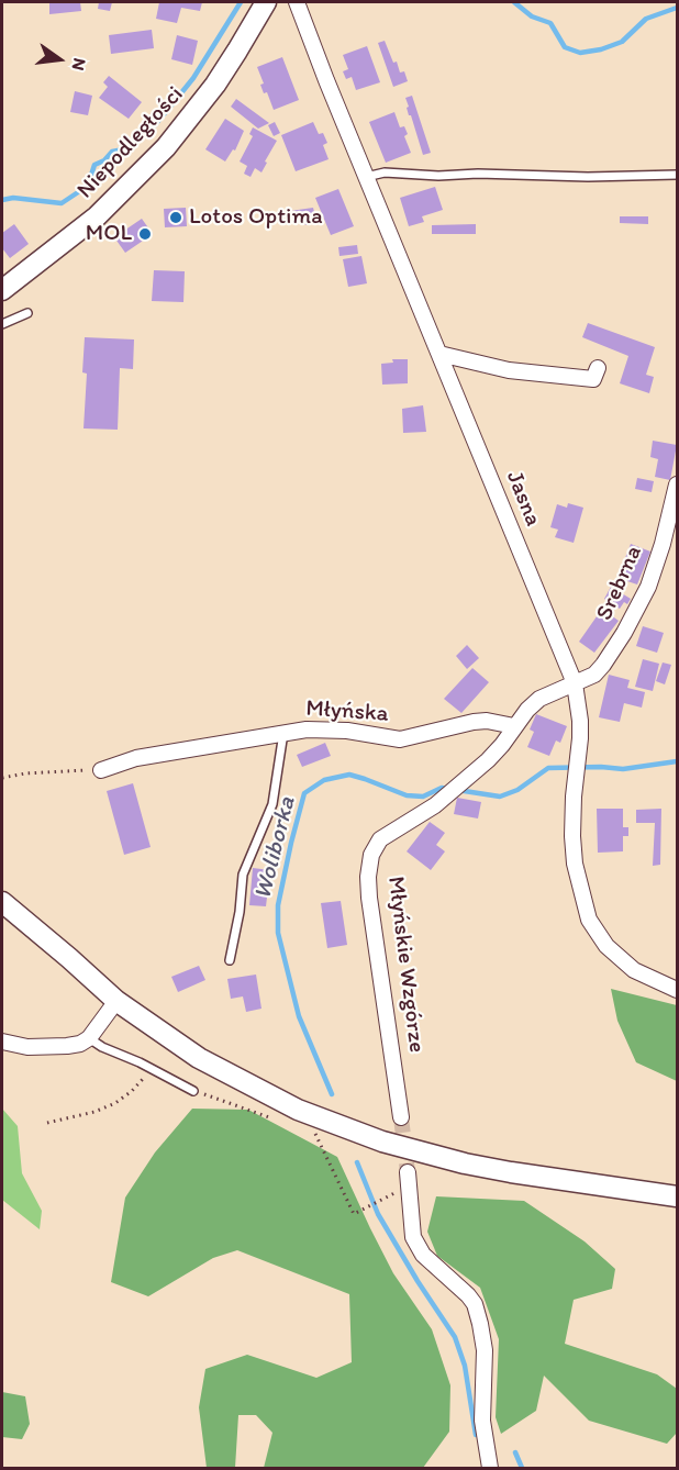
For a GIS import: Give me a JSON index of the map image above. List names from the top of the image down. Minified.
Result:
{"streets":{"main road":["Niepodległości"],"street":["Jasna","Srebrna","Młyńska","Młyńskie Wzgórze"]},"crossings":[["Jasna","Srebrna"],["Młyńska","Młyńskie Wzgórze"]],"water":["Woliborka"],"places":["Lotos Optima","MOL"],"north":"right"}
